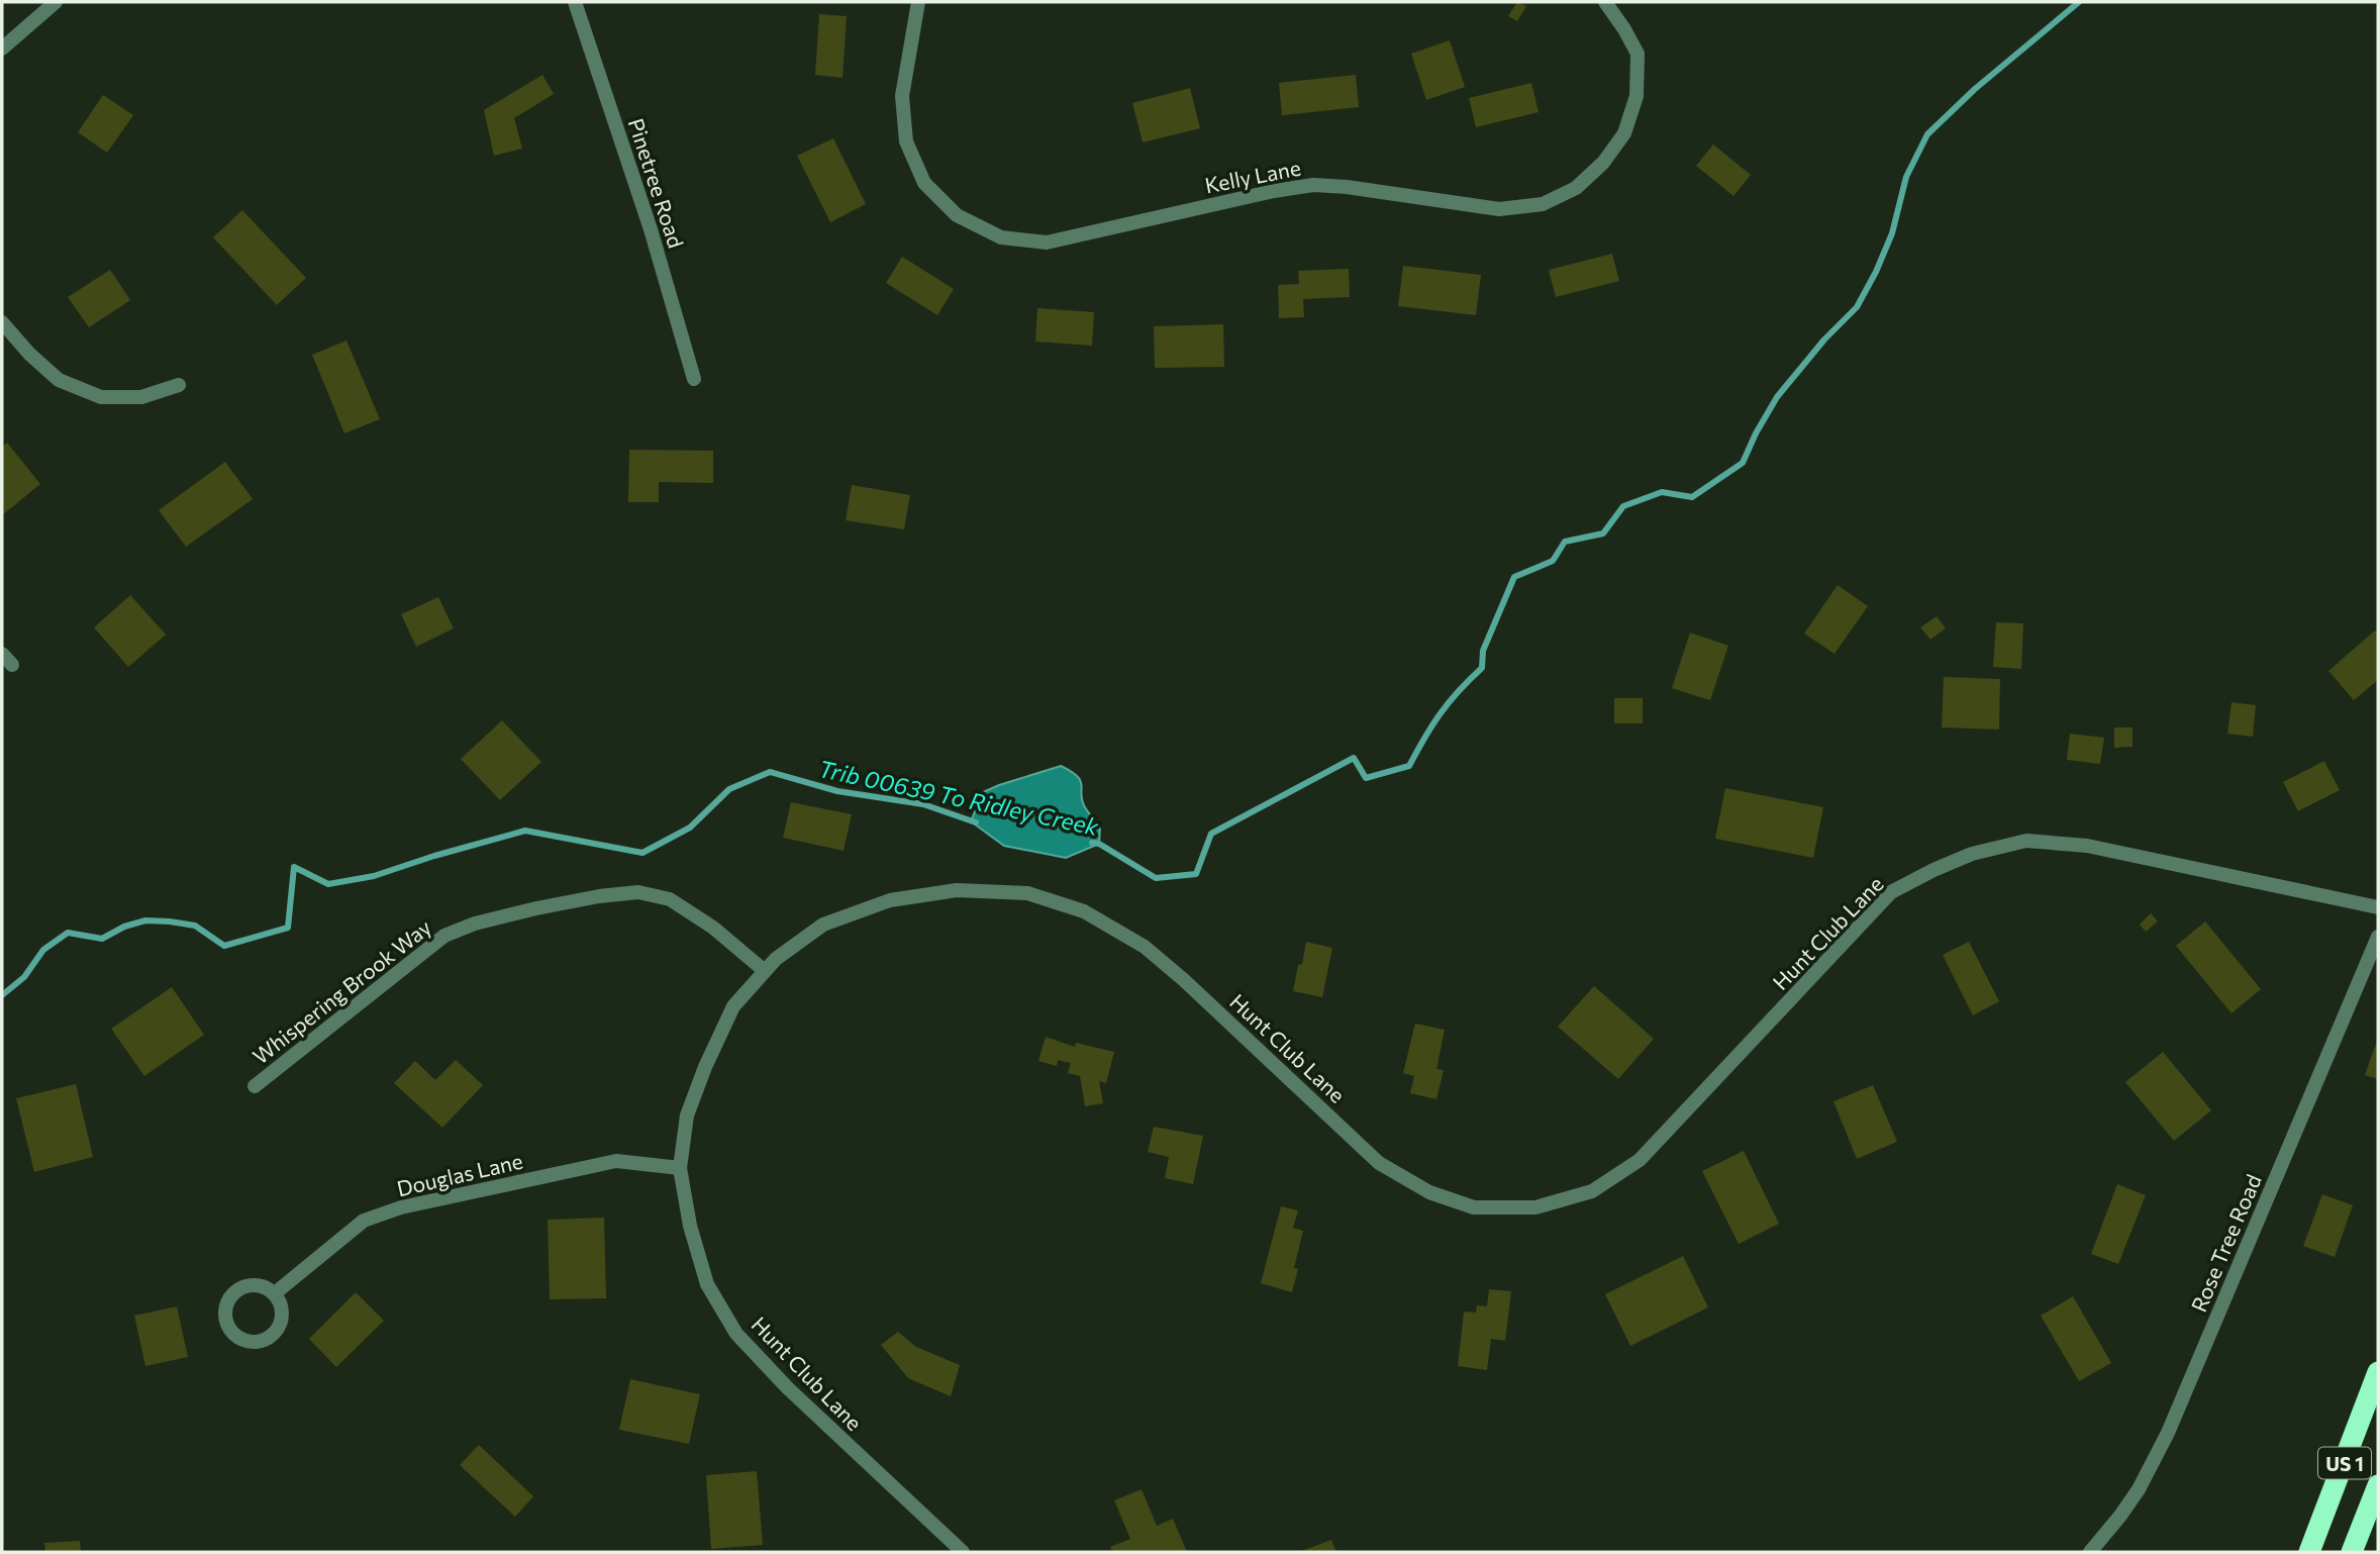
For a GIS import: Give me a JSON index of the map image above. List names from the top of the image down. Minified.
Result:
{"streets":{"highway":["US 1"],"street":["Kelly Lane","Pinetree Road","Hunt Club Lane","Whispering Brook Way","Douglas Lane","Rose Tree Road"]},"crossings":[["Hunt Club Lane","Whispering Brook Way"],["Hunt Club Lane","Douglas Lane"]],"water":["Trib 00639 To Ridley Creek"]}
